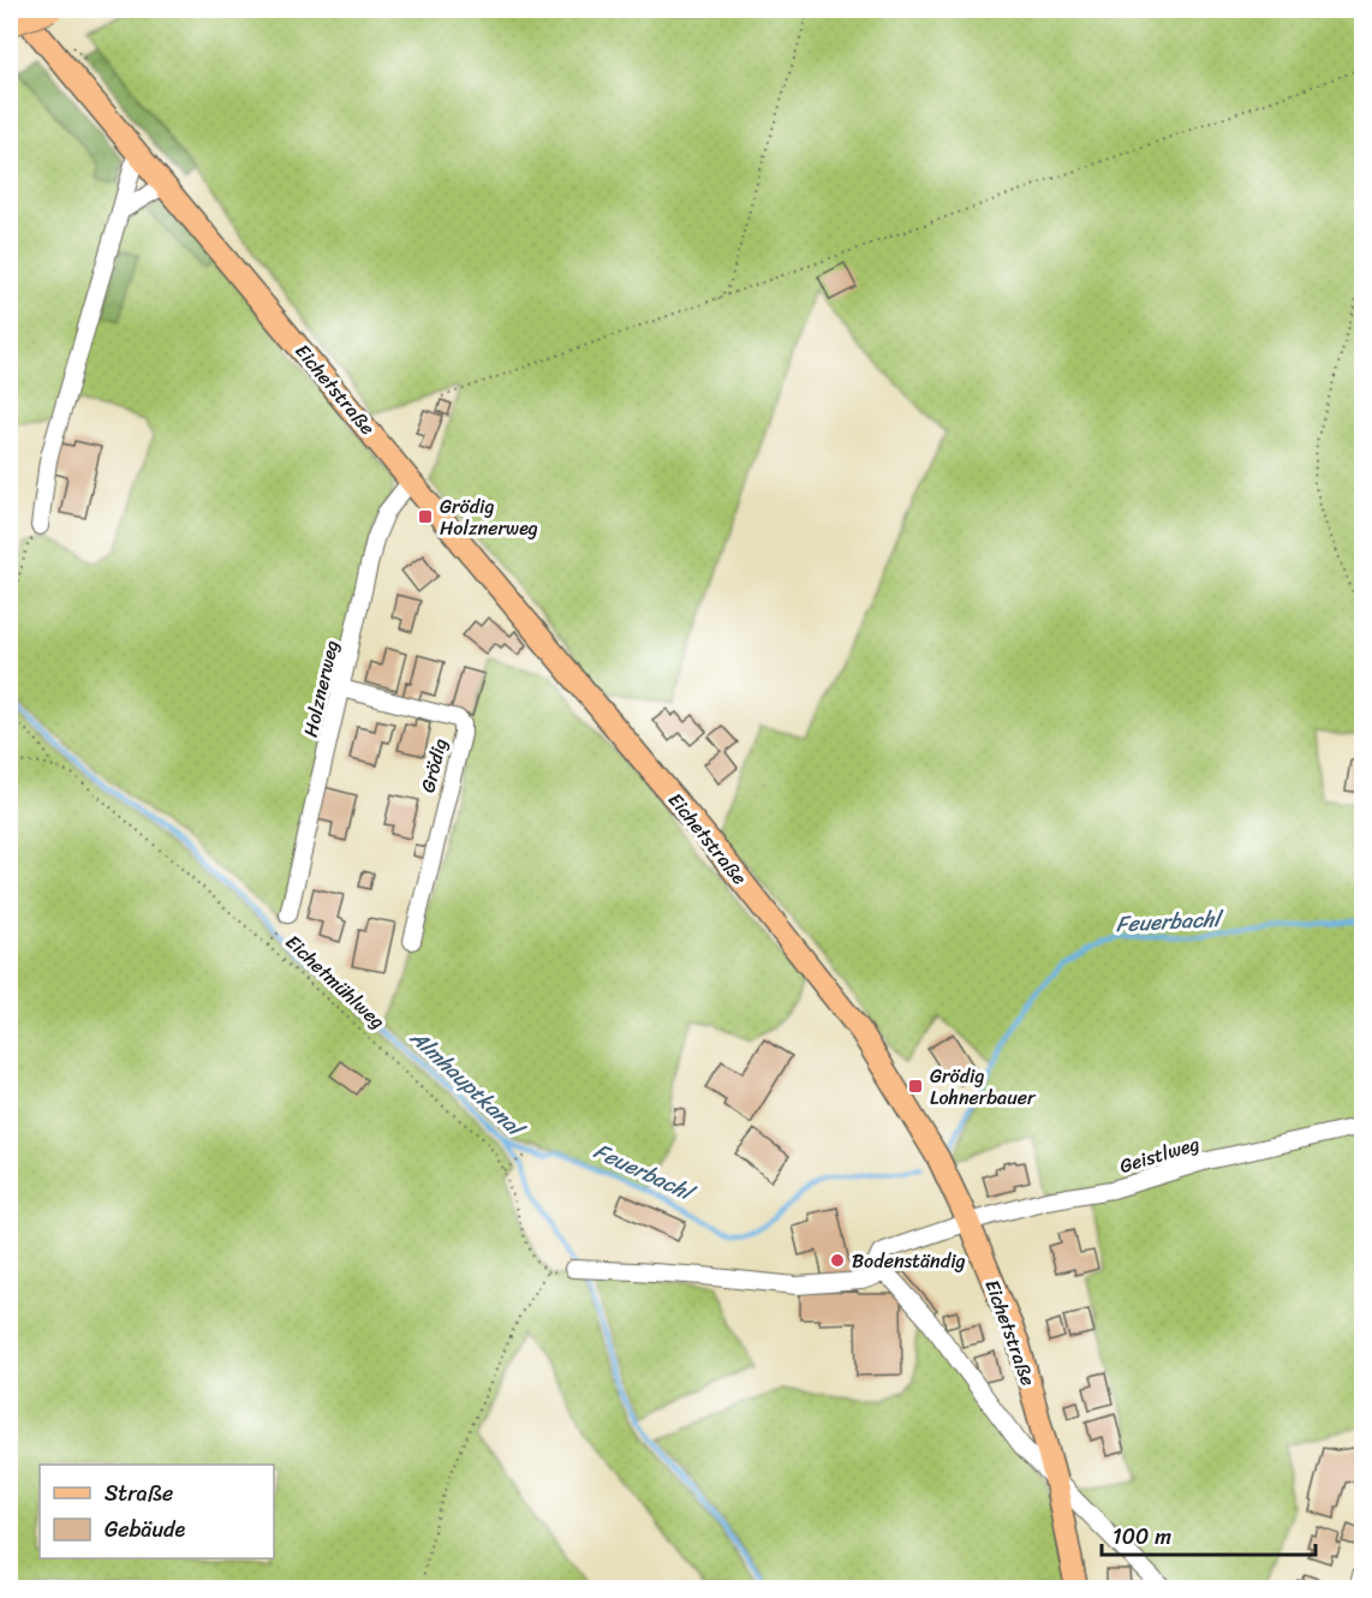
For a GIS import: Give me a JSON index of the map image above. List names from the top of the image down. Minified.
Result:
{"streets":{"main road":["Eichetstraße"],"street":["Holznerweg","Grödig","Geistlweg"],"path":["Eichetmühlweg"]},"crossings":[["Eichetstraße","Holznerweg"],["Eichetstraße","Geistlweg"],["Holznerweg","Grödig"]],"water":["Feuerbachl","Almhauptkanal"],"places":{"transit":["Grödig Holznerweg","Grödig Lohnerbauer"],"other":["Bodenständig"]},"legend":["Straße","Gebäude"],"scale_bar":"100 m"}
